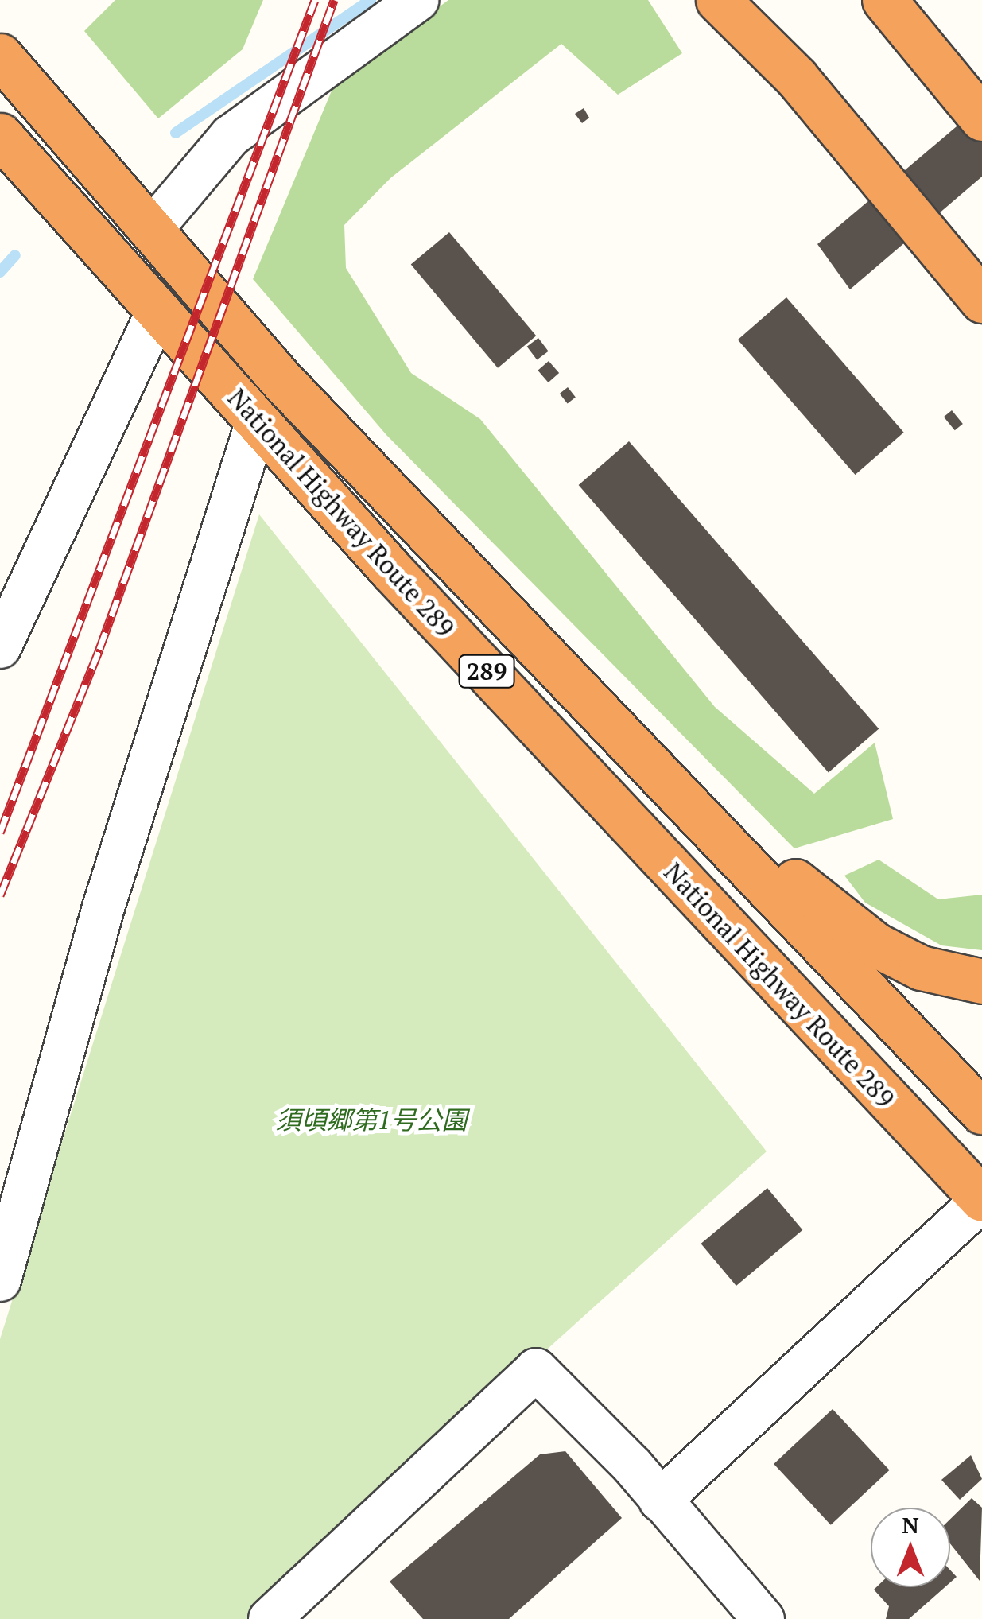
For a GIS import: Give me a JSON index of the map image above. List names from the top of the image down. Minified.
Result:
{"streets":{"highway":["National Highway Route 289","289"]},"parks":["須頃郷第1号公園"],"north":"top"}
